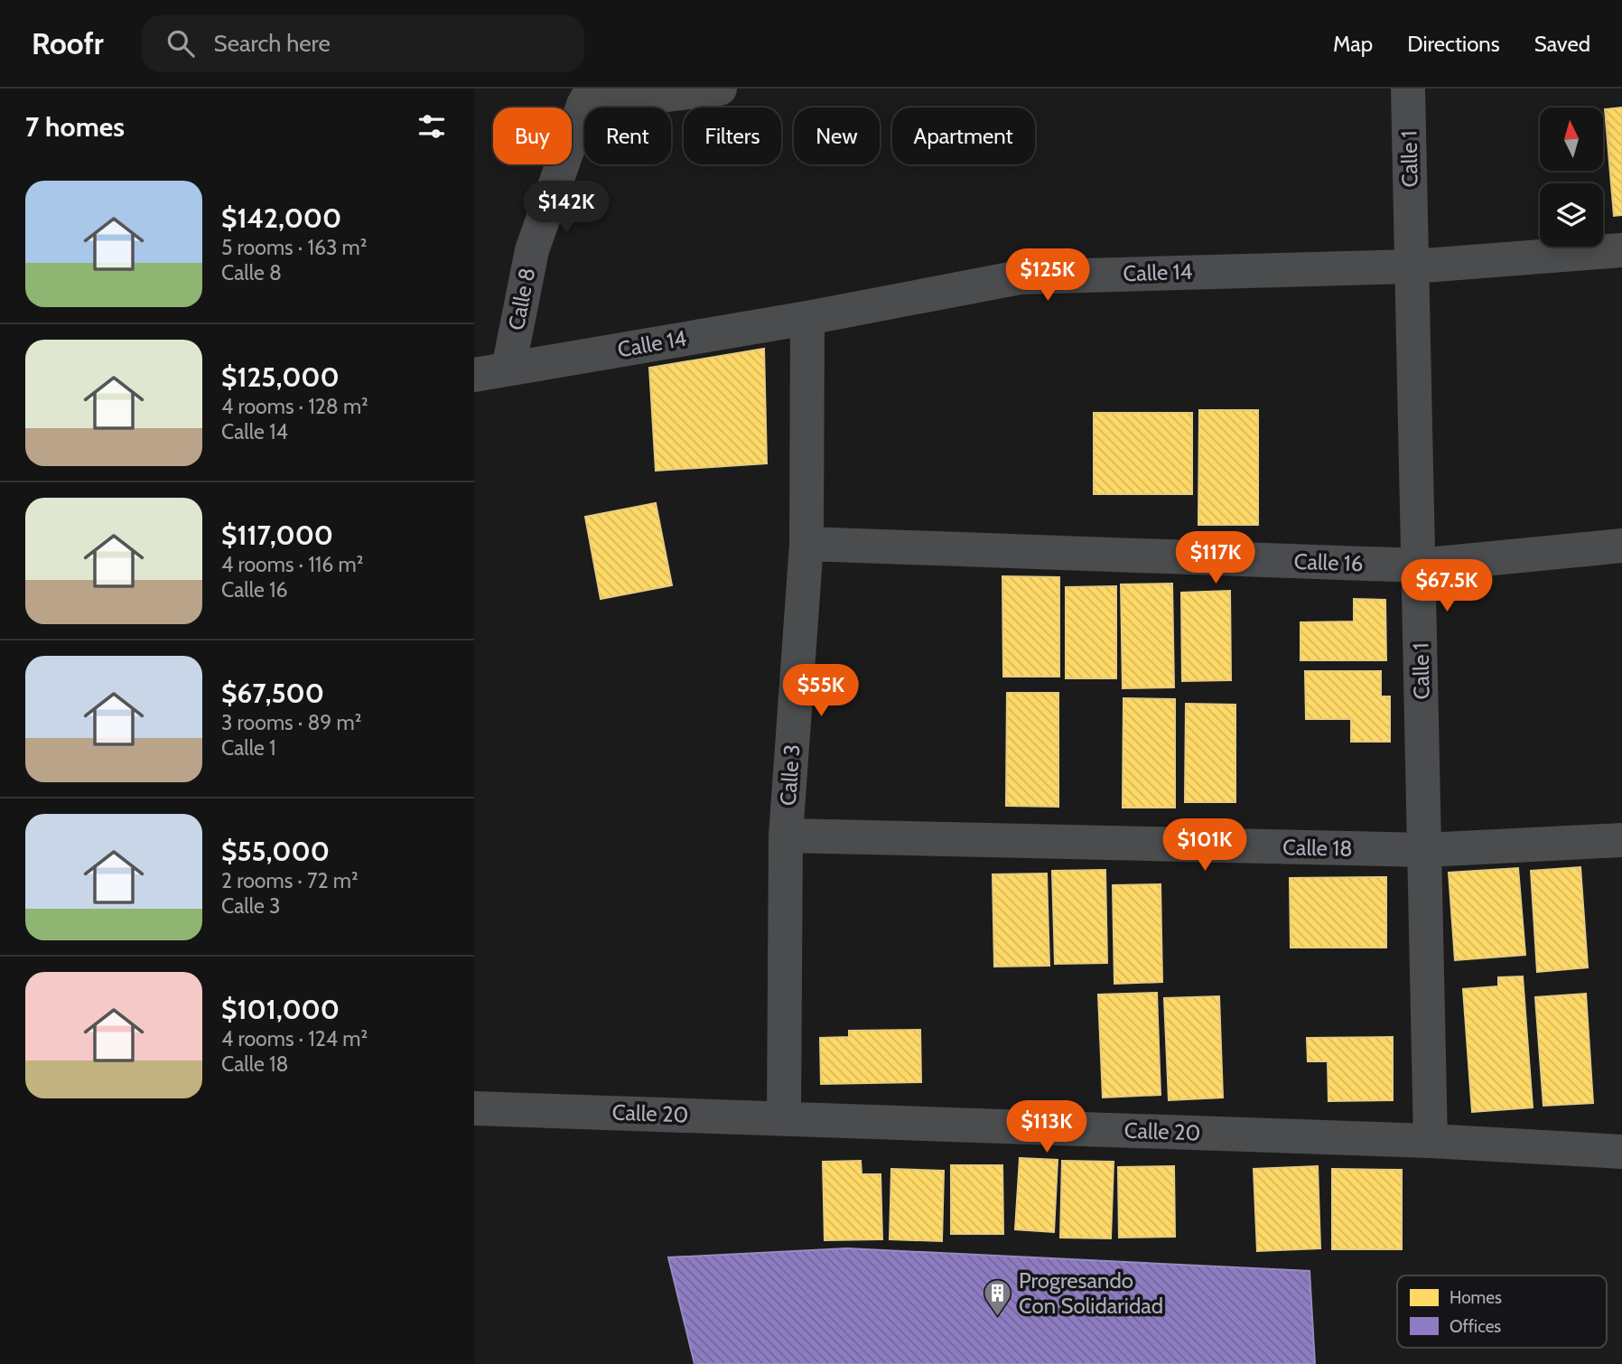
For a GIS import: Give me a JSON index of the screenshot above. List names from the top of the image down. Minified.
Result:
{"streets":{"street":["Calle 1","Calle 14","Calle 8","Calle 16","Calle 3","Calle 18","Calle 20"]},"crossings":[["Calle 1","Calle 14"],["Calle 1","Calle 16"],["Calle 1","Calle 18"],["Calle 1","Calle 20"],["Calle 14","Calle 8"],["Calle 14","Calle 3"],["Calle 16","Calle 3"],["Calle 3","Calle 18"],["Calle 3","Calle 20"]],"places":{"building":["Progresando Con Solidaridad"]},"legend":["Homes","Offices"],"north":"top","page":{"header":"Roofr","search":"Search here","nav":["Map","Directions","Saved"],"heading":"7 homes","chip":["Buy","Rent","Filters","New","Apartment"],"list":[{"name":"$142,000","note":"5 rooms · 163 m² · Calle 8"},{"name":"$125,000","note":"4 rooms · 128 m² · Calle 14"},{"name":"$117,000","note":"4 rooms · 116 m² · Calle 16"},{"name":"$67,500","note":"3 rooms · 89 m² · Calle 1"},{"name":"$55,000","note":"2 rooms · 72 m² · Calle 3"},{"name":"$101,000","note":"4 rooms · 124 m² · Calle 18"}],"price":["$142K","$125K","$117K","$67.5K","$55K","$101K","$113K"]}}
